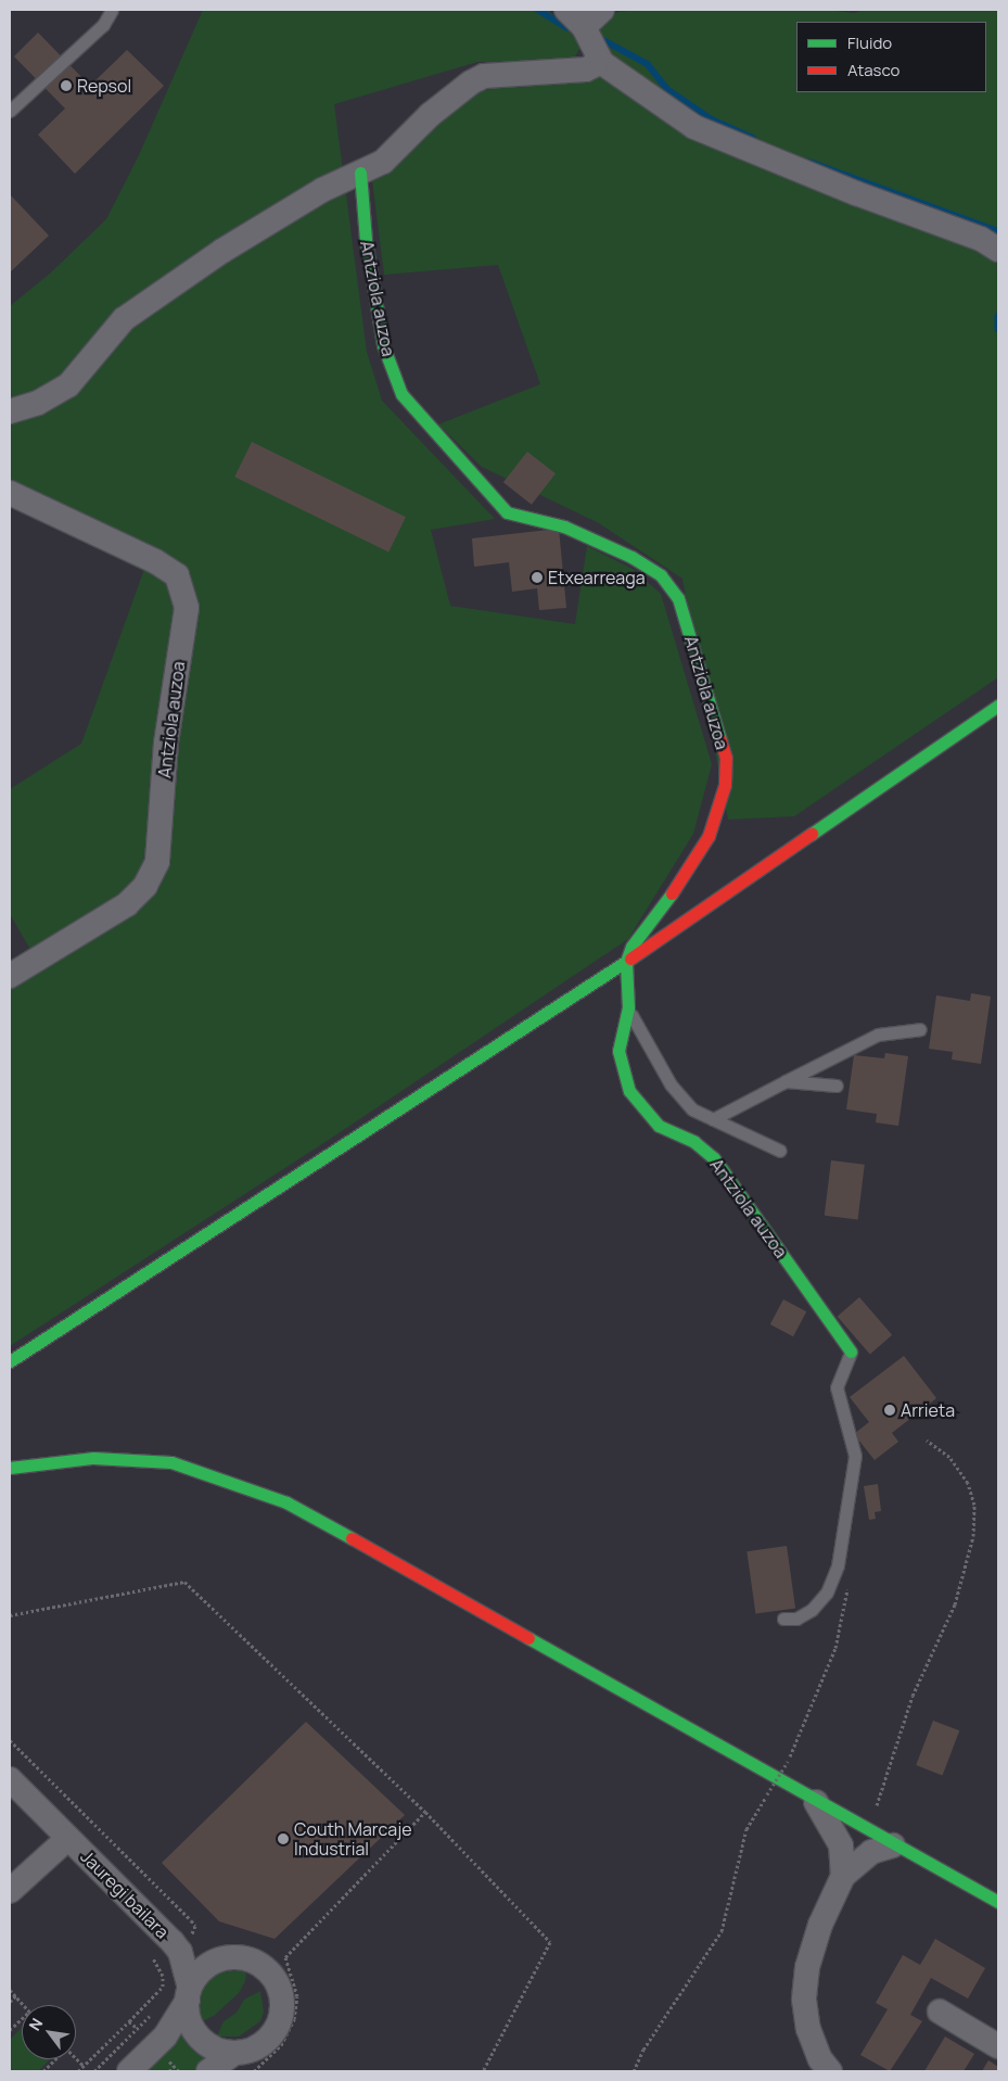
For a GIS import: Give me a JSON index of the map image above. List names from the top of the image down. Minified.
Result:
{"streets":{"main road":["Antziola auzoa"],"street":["Jauregi bailara"]},"places":["Repsol","Etxearreaga","Arrieta","Couth Marcaje Industrial"],"legend":["Fluido","Atasco"],"north":"top left"}
